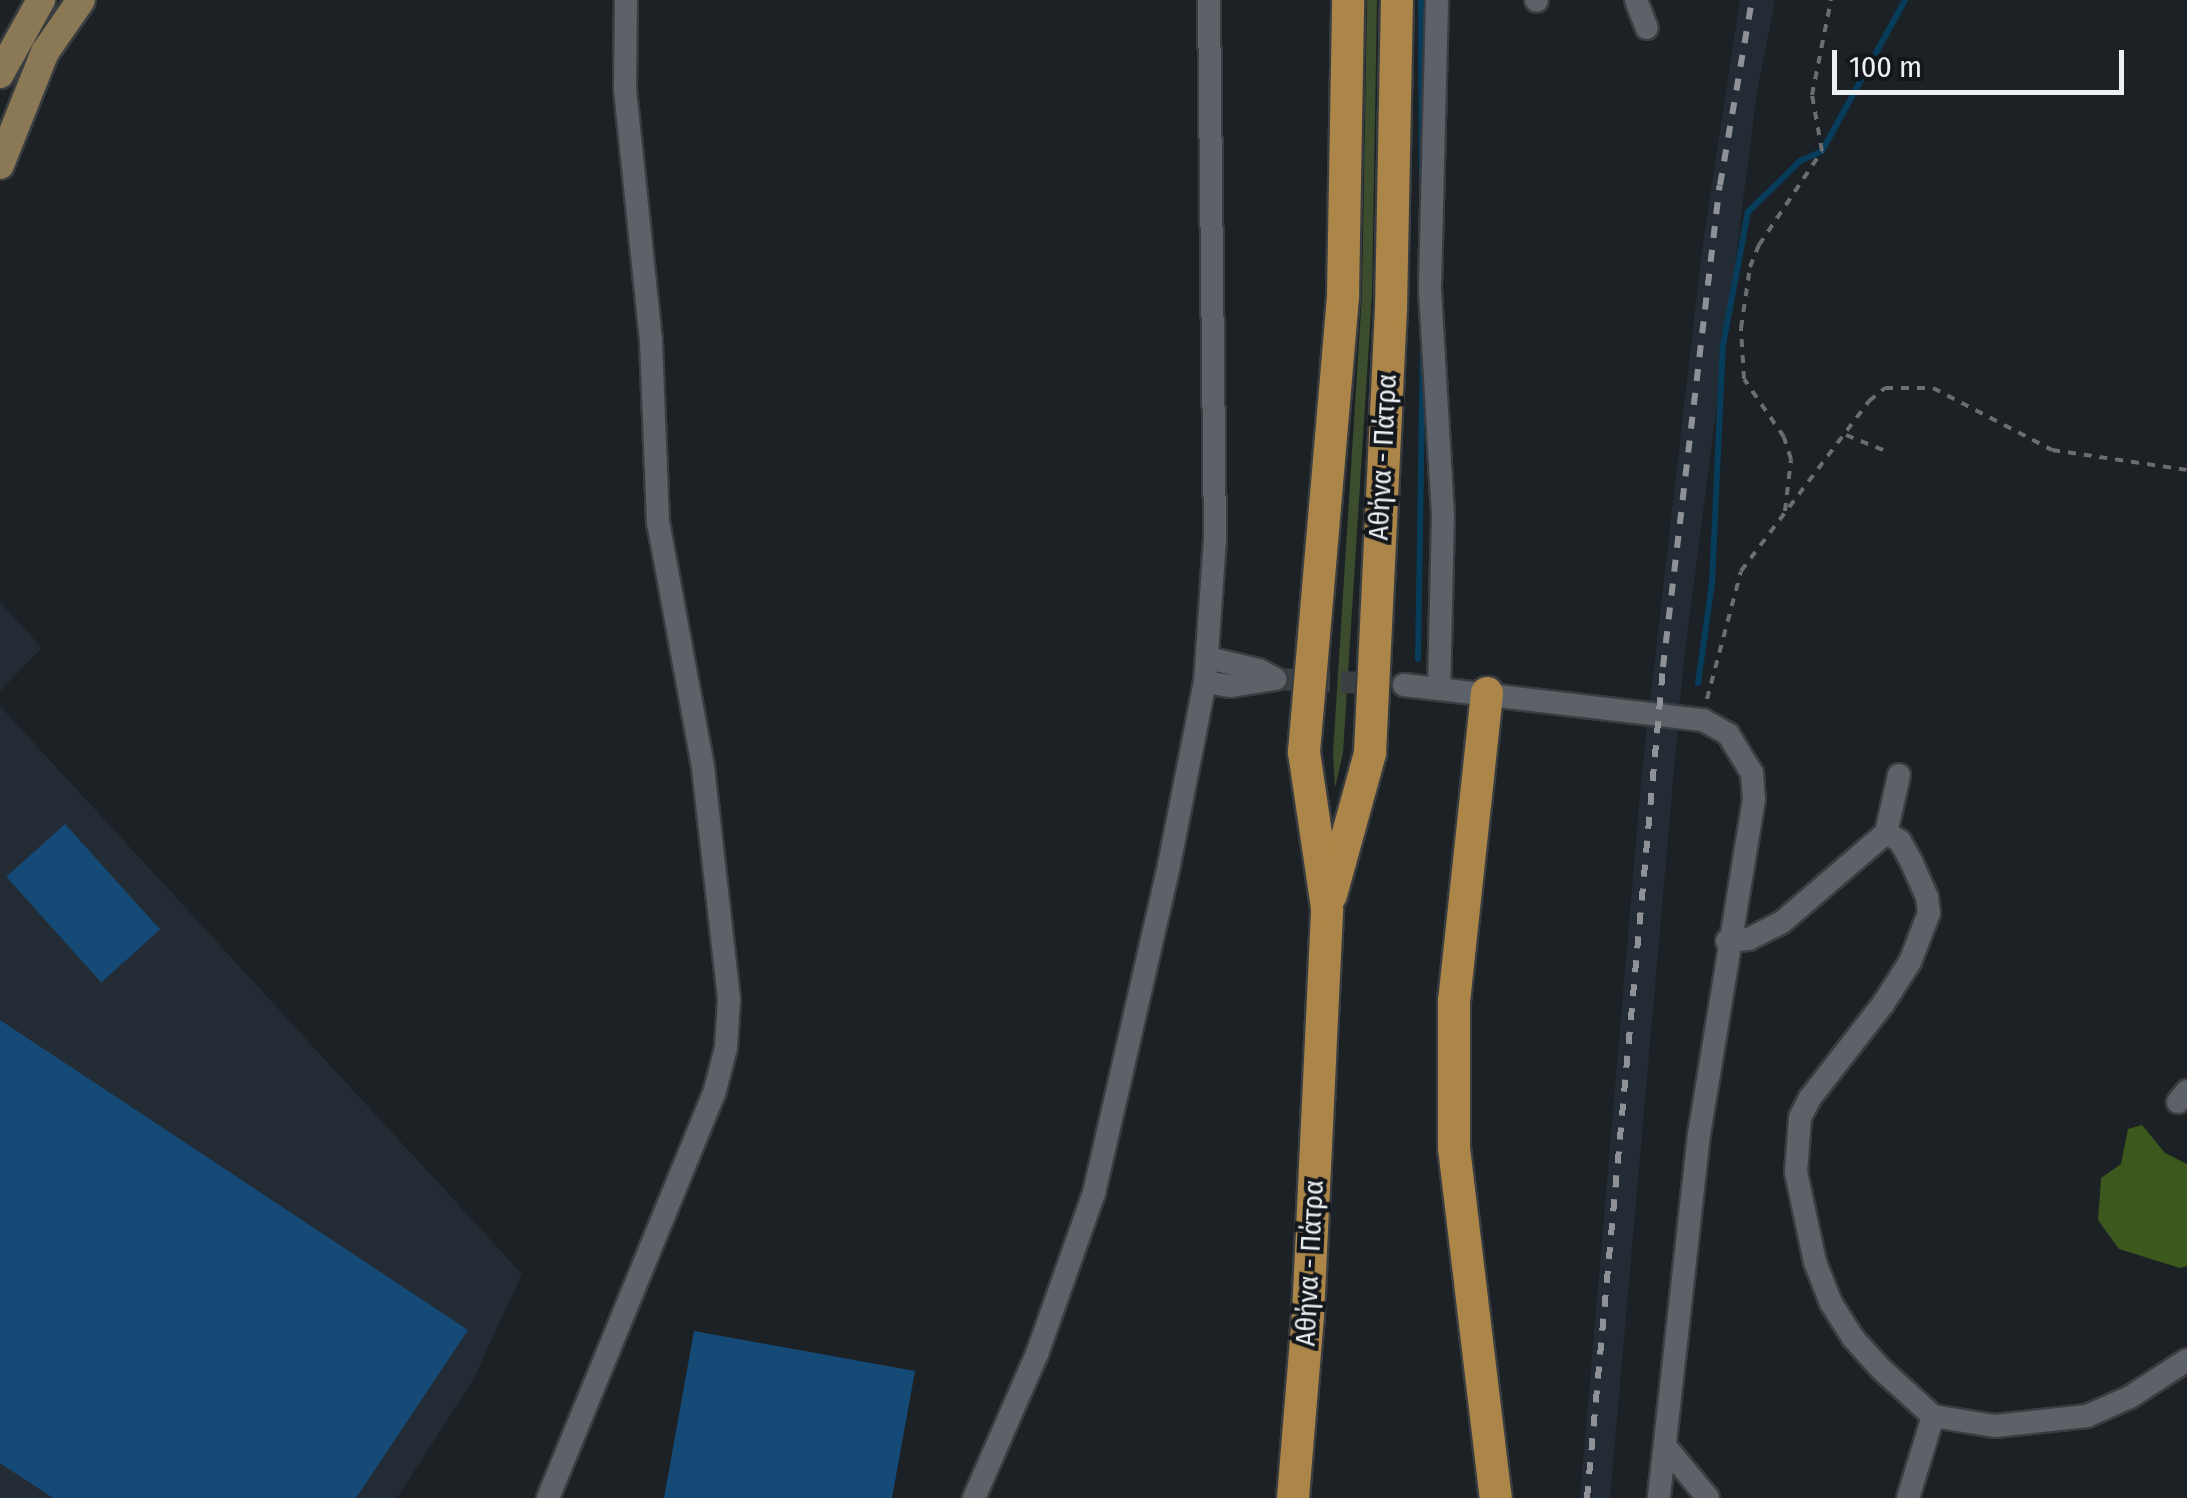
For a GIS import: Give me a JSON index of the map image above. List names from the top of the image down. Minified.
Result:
{"streets":{"highway":["Αθήνα - Πάτρα"]},"scale_bar":"100 m"}
